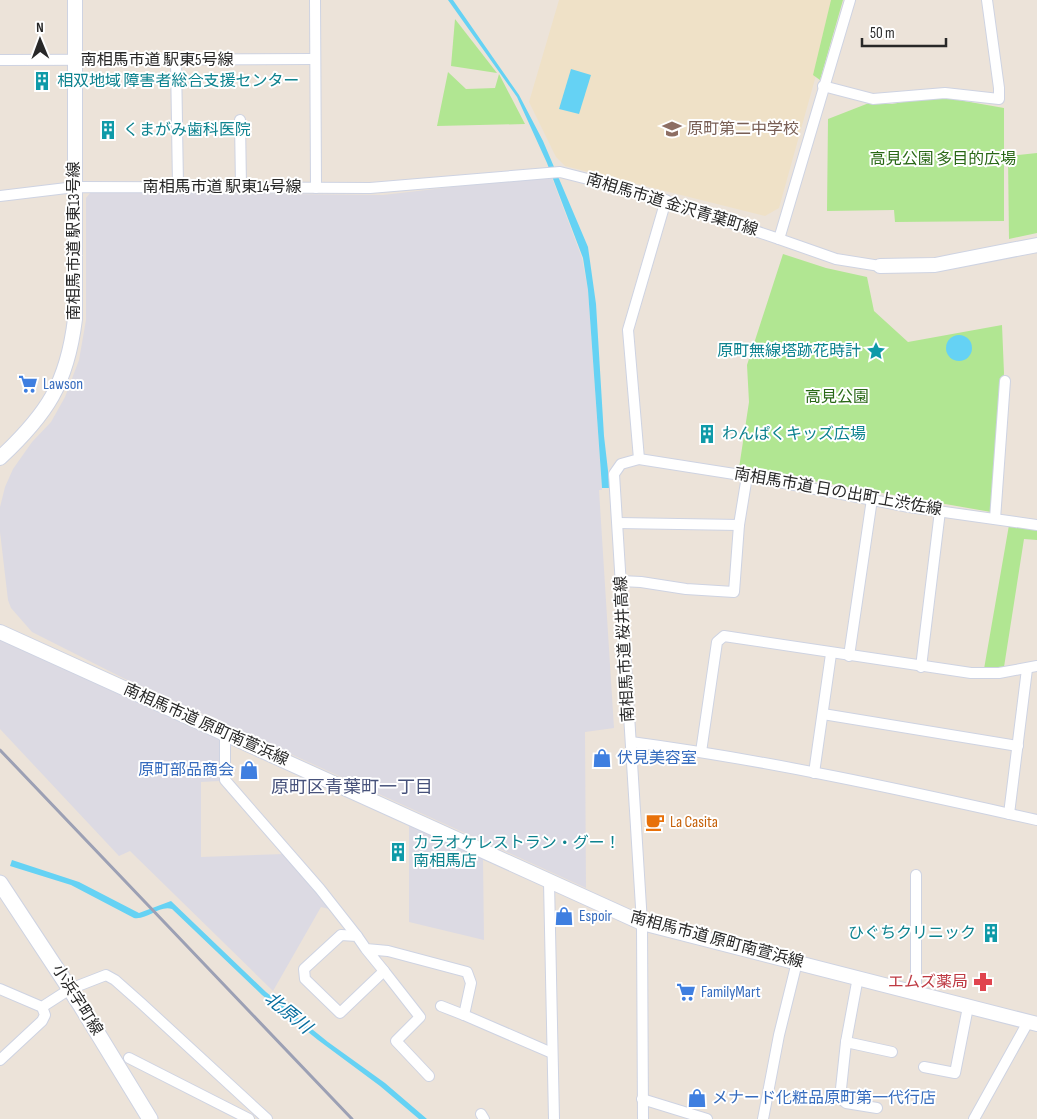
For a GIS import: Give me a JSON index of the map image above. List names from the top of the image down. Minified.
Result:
{"streets":{"main road":["小浜字町線"],"street":["南相馬市道 駅東5号線","南相馬市道 駅東14号線","南相馬市道 金沢青葉町線","南相馬市道 駅東13号線","南相馬市道 日の出町上渋佐線","南相馬市道 桜井高線","南相馬市道 原町南萱浜線"]},"crossings":[["南相馬市道 駅東5号線","南相馬市道 駅東14号線"],["南相馬市道 駅東5号線","南相馬市道 駅東13号線"],["南相馬市道 駅東14号線","南相馬市道 金沢青葉町線"],["南相馬市道 駅東14号線","南相馬市道 駅東13号線"],["南相馬市道 日の出町上渋佐線","南相馬市道 桜井高線"],["南相馬市道 桜井高線","南相馬市道 原町南萱浜線"]],"districts":["原町区青葉町一丁目"],"water":["北原川"],"parks":["高見公園 多目的広場","高見公園"],"places":{"building":["相双地域 障害者総合支援センター","くまがみ歯科医院","わんぱくキッズ広場","カラオケレストラン・グー！ 南相馬店","ひぐちクリニック"],"school or university":["原町第二中学校"],"place":["原町無線塔跡花時計"],"supermarket":["Lawson","FamilyMart"],"shop":["伏見美容室","原町部品商会","Espoir","メナード化粧品原町第一代行店"],"cafe":["La Casita"],"pharmacy":["エムズ薬局"]},"scale_bar":"50 m","north":"top"}
